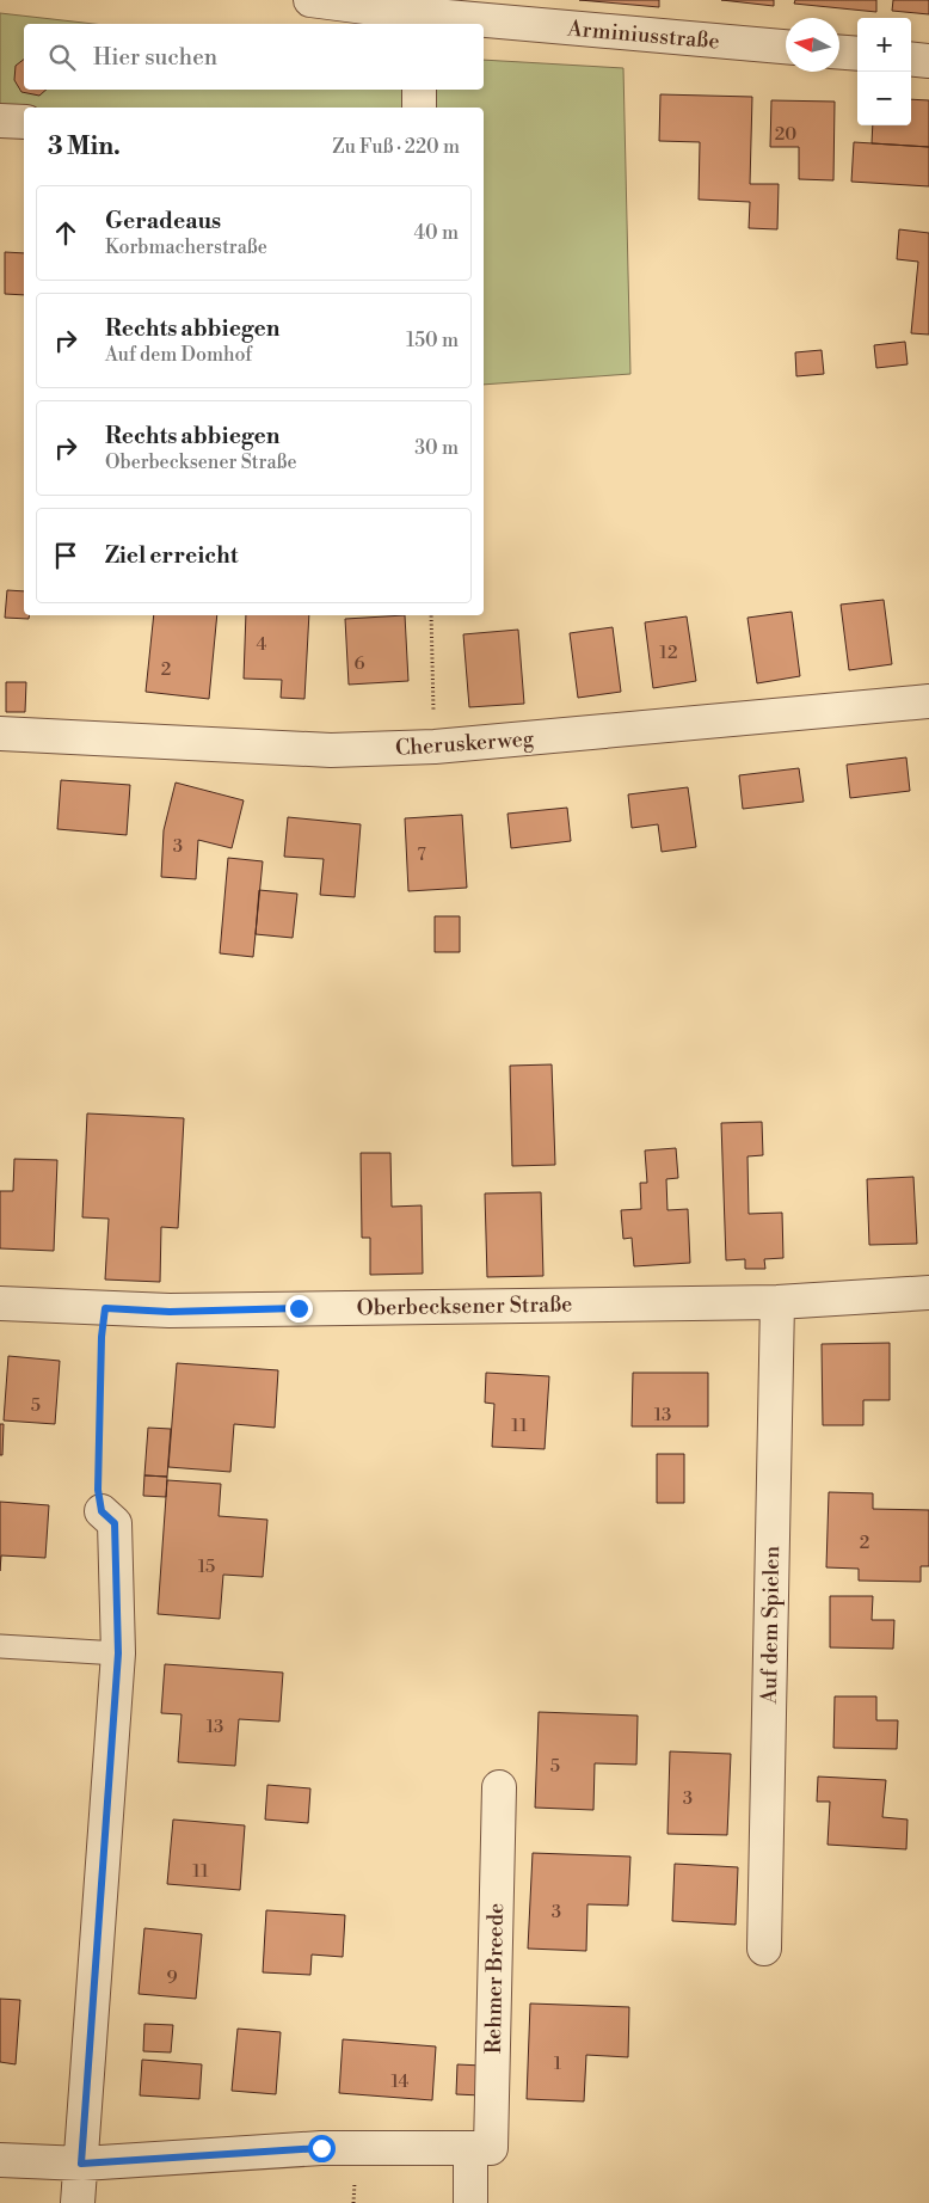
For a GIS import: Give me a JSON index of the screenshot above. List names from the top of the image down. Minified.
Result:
{"streets":{"street":["Arminiusstraße","Cheruskerweg","Oberbecksener Straße","Auf dem Spielen","Rehmer Breede"]},"crossings":[["Oberbecksener Straße","Auf dem Spielen"]],"house_numbers":["20","4","12","6","2","3","7","5","13","11","2","15","13","5","3","11","3","9","1","14"],"north":"left","page":{"map_buttons":["+","−"],"search":"Hier suchen","heading":["3 Min.","Zu Fuß · 220 m"],"list":[["Geradeaus","Korbmacherstraße","40 m"],["Rechts abbiegen","Auf dem Domhof","150 m"],["Rechts abbiegen","Oberbecksener Straße","30 m"],"Ziel erreicht"]}}
